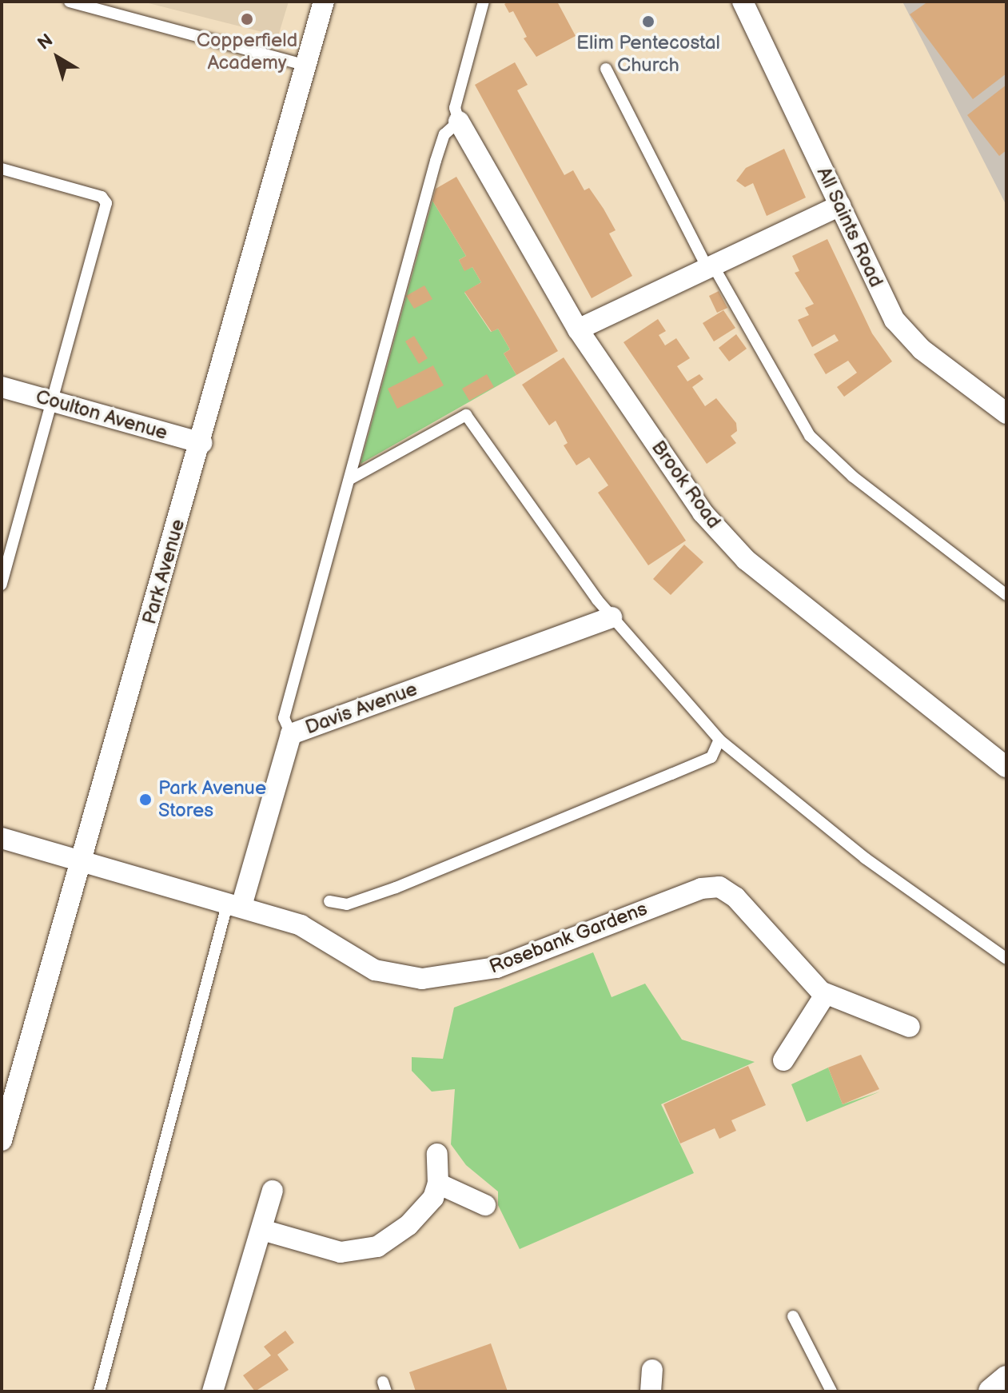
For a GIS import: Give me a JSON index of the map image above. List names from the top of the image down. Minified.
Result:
{"streets":{"street":["All Saints Road","Coulton Avenue","Brook Road","Park Avenue","Davis Avenue","Rosebank Gardens"]},"crossings":[["Coulton Avenue","Park Avenue"],["Davis Avenue","Rosebank Gardens"]],"places":["Copperfield Academy","Elim Pentecostal Church","Park Avenue Stores"],"north":"top left"}
